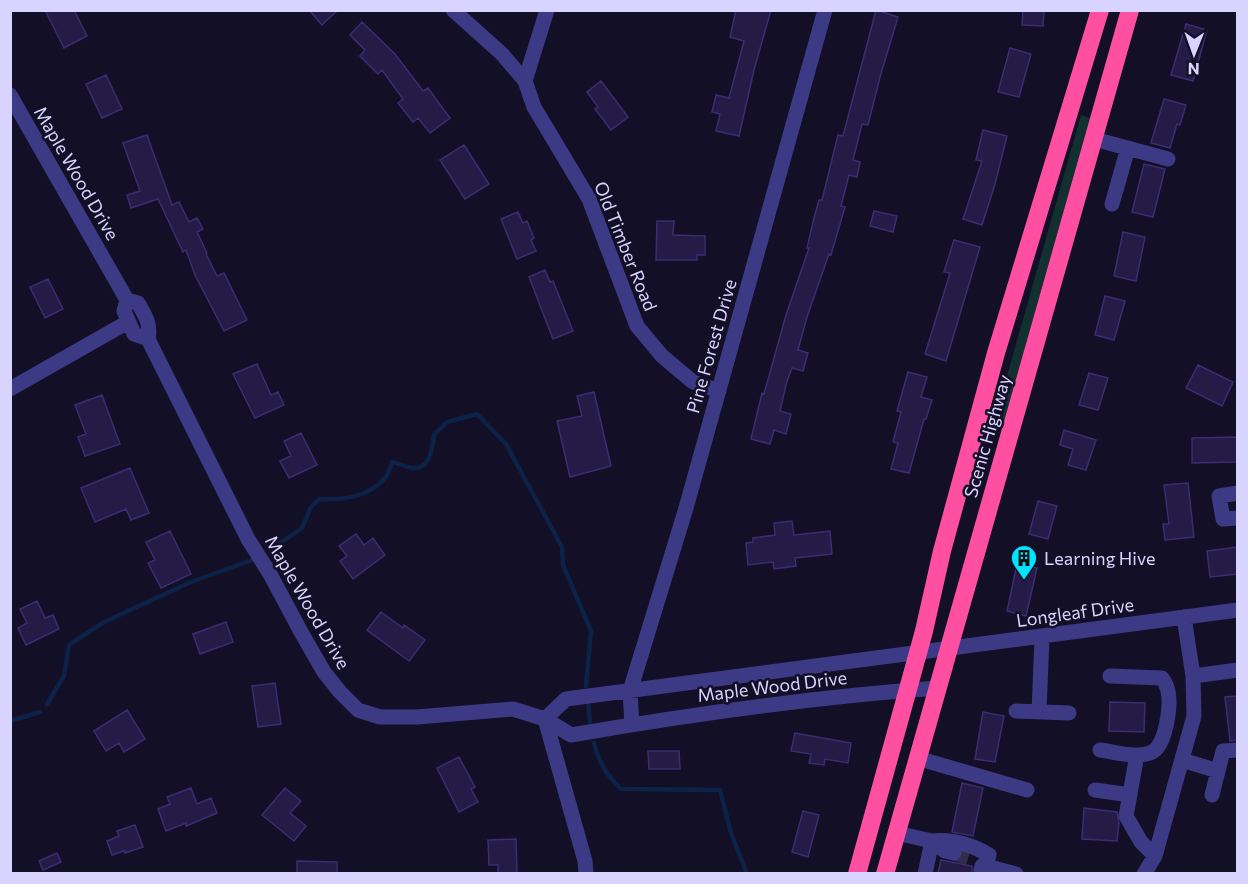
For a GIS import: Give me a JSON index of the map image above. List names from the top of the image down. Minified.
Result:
{"streets":{"highway":["Scenic Highway"],"street":["Maple Wood Drive","Old Timber Road","Pine Forest Drive","Longleaf Drive"]},"crossings":[["Maple Wood Drive","Pine Forest Drive"],["Maple Wood Drive","Scenic Highway"],["Maple Wood Drive","Longleaf Drive"],["Old Timber Road","Pine Forest Drive"],["Scenic Highway","Longleaf Drive"]],"places":{"building":["Learning Hive"]},"north":"bottom"}
